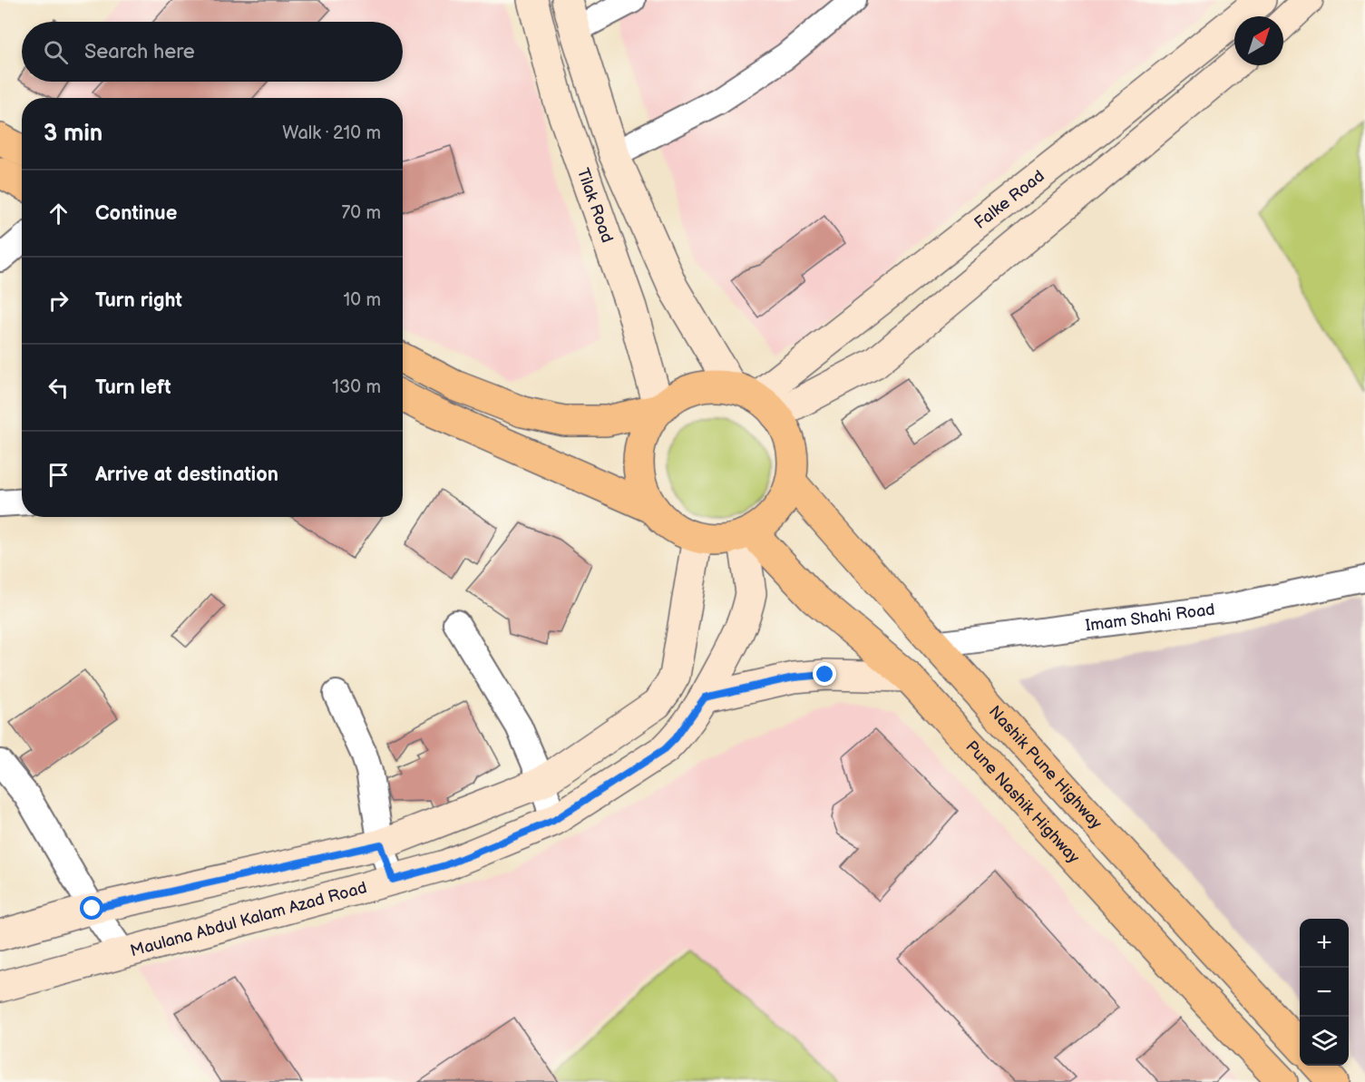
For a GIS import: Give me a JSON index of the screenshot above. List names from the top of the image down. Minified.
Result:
{"streets":{"highway":["Nashik Pune Highway","Pune Nashik Highway"],"street":["Falke Road","Tilak Road","Imam Shahi Road","Maulana Abdul Kalam Azad Road"]},"crossings":[["Falke Road","Tilak Road"],["Falke Road","Nashik Pune Highway"],["Falke Road","Pune Nashik Highway"],["Falke Road","Maulana Abdul Kalam Azad Road"],["Tilak Road","Nashik Pune Highway"],["Tilak Road","Pune Nashik Highway"],["Tilak Road","Maulana Abdul Kalam Azad Road"],["Imam Shahi Road","Nashik Pune Highway"],["Nashik Pune Highway","Pune Nashik Highway"],["Nashik Pune Highway","Maulana Abdul Kalam Azad Road"],["Pune Nashik Highway","Maulana Abdul Kalam Azad Road"]],"north":"top right","page":{"search":"Search here","heading":["3 min","Walk · 210 m"],"list":[["Continue","70 m"],["Turn right","10 m"],["Turn left","130 m"],"Arrive at destination"],"map_buttons":["+","−"]}}
